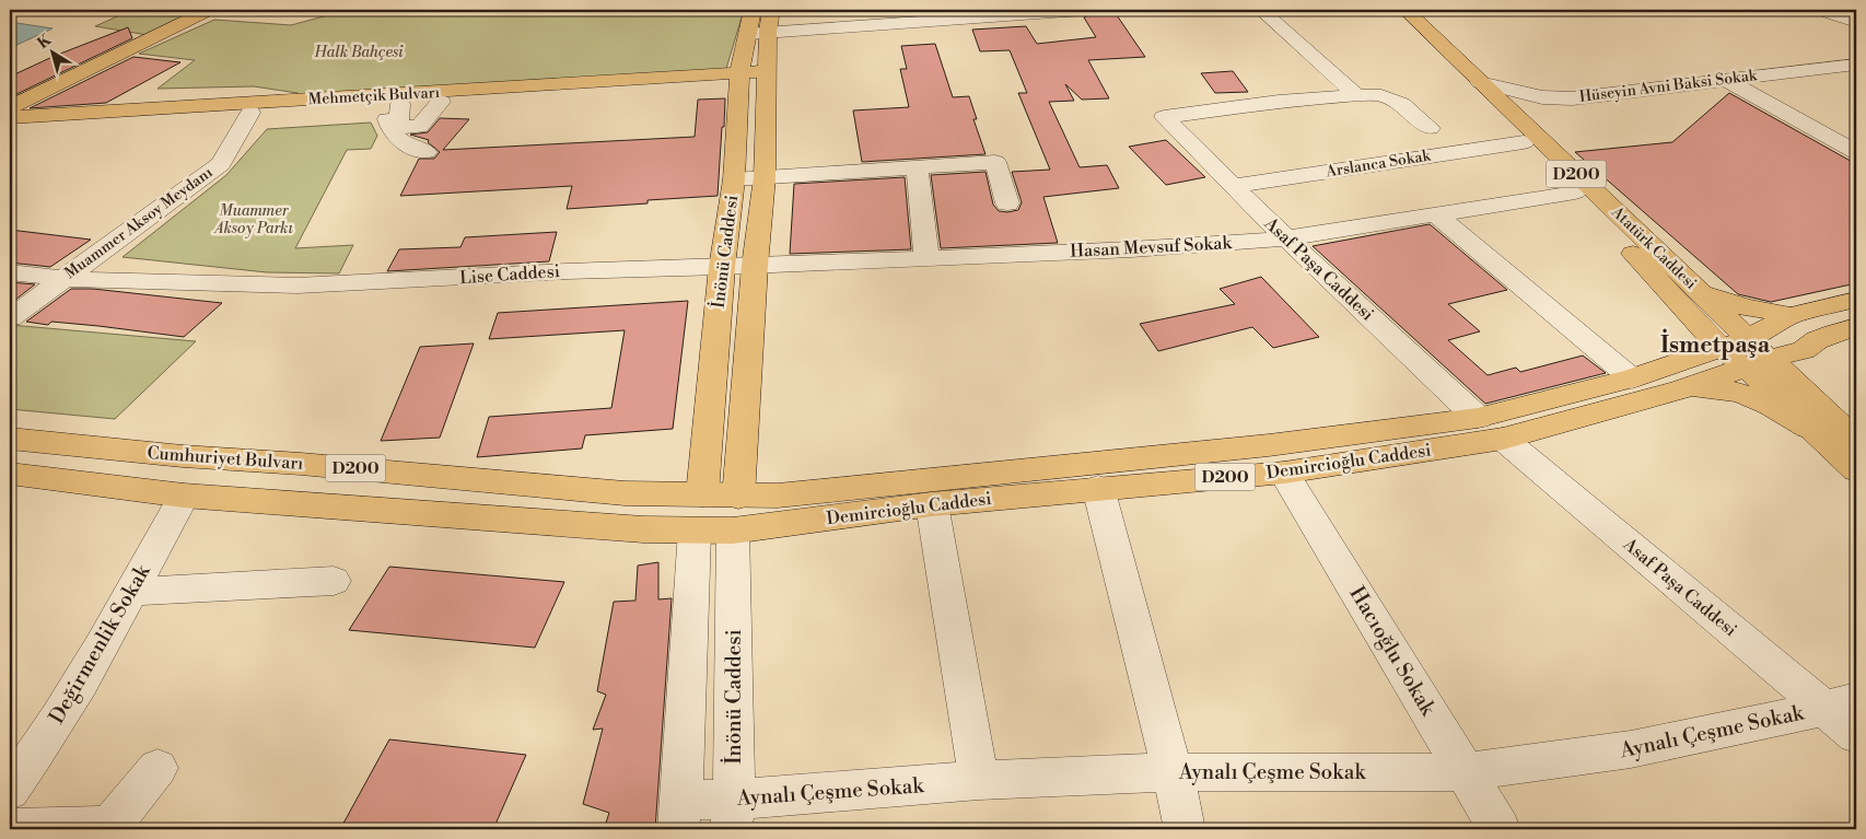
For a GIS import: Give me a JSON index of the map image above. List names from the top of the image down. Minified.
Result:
{"streets":{"main road":["Mehmetçik Bulvarı","D200","Atatürk Caddesi","İnönü Caddesi","Cumhuriyet Bulvarı","Demircioğlu Caddesi"],"street":["Hüseyin Avni Baksi Sokak","Arslanca Sokak","Muammer Aksoy Meydanı","Hasan Mevsuf Sokak","Asaf Paşa Caddesi","Lise Caddesi","Değirmenlik Sokak","Hacıoğlu Sokak","Aynalı Çeşme Sokak"]},"crossings":[["Hüseyin Avni Baksi Sokak","Atatürk Caddesi"],["Mehmetçik Bulvarı","Muammer Aksoy Meydanı"],["Mehmetçik Bulvarı","İnönü Caddesi"],["Arslanca Sokak","Atatürk Caddesi"],["Arslanca Sokak","Asaf Paşa Caddesi"],["D200","İnönü Caddesi"],["D200","Demircioğlu Caddesi"],["D200","Değirmenlik Sokak"],["Muammer Aksoy Meydanı","Lise Caddesi"],["Hasan Mevsuf Sokak","Atatürk Caddesi"],["Hasan Mevsuf Sokak","İnönü Caddesi"],["Hasan Mevsuf Sokak","Asaf Paşa Caddesi"],["Hasan Mevsuf Sokak","Lise Caddesi"],["Atatürk Caddesi","Demircioğlu Caddesi"],["İnönü Caddesi","Lise Caddesi"],["İnönü Caddesi","Cumhuriyet Bulvarı"],["İnönü Caddesi","Demircioğlu Caddesi"],["İnönü Caddesi","Aynalı Çeşme Sokak"],["Asaf Paşa Caddesi","Demircioğlu Caddesi"],["Asaf Paşa Caddesi","Aynalı Çeşme Sokak"],["Cumhuriyet Bulvarı","Demircioğlu Caddesi"],["Demircioğlu Caddesi","Hacıoğlu Sokak"],["Hacıoğlu Sokak","Aynalı Çeşme Sokak"]],"districts":["İsmetpaşa"],"parks":["Halk Bahçesi","Muammer Aksoy Parkı"],"north":"top left"}
